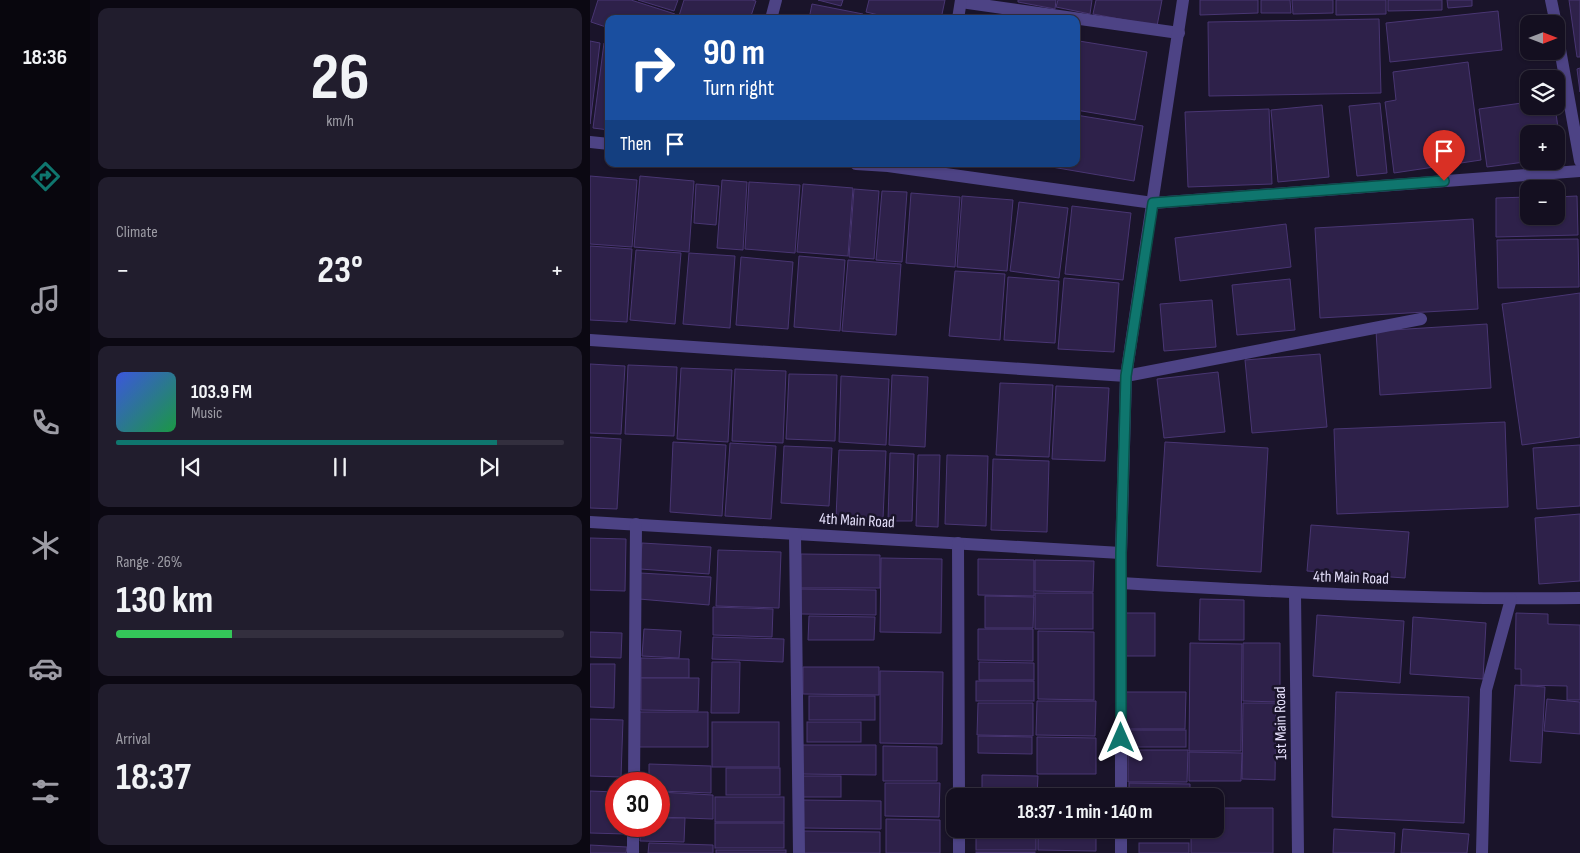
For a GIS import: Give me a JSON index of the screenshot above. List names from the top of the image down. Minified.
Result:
{"streets":{"street":["4th Main Road","1st Main Road"]},"crossings":[["4th Main Road","1st Main Road"]],"north":"right","page":{"tabs":"18:36","tile":[["26","km/h"],"Climate",["Range · 26%","130 km"],["Arrival","18:37"]],"map_buttons":["+","−"],"turn":["90 m","Turn right"],"then":"Then","heat":["−","23°","+"],"song":["103.9 FM","Music"],"limit":"30","trip":"18:37 · 1 min · 140 m"}}
